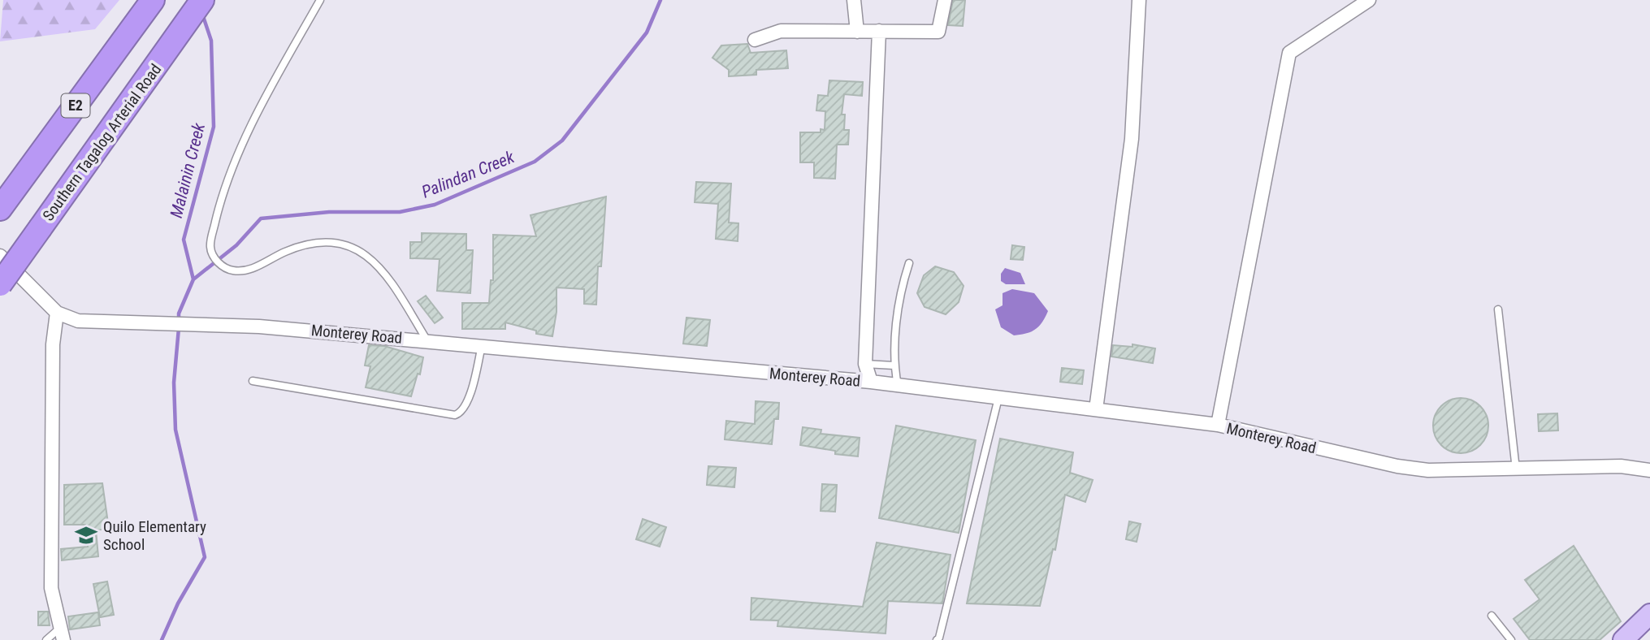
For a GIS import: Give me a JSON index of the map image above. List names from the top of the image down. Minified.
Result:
{"streets":{"highway":["E2","Southern Tagalog Arterial Road"],"street":["Monterey Road"]},"water":["Malainin Creek","Palindan Creek"],"places":{"school or university":["Quilo Elementary School"]}}
